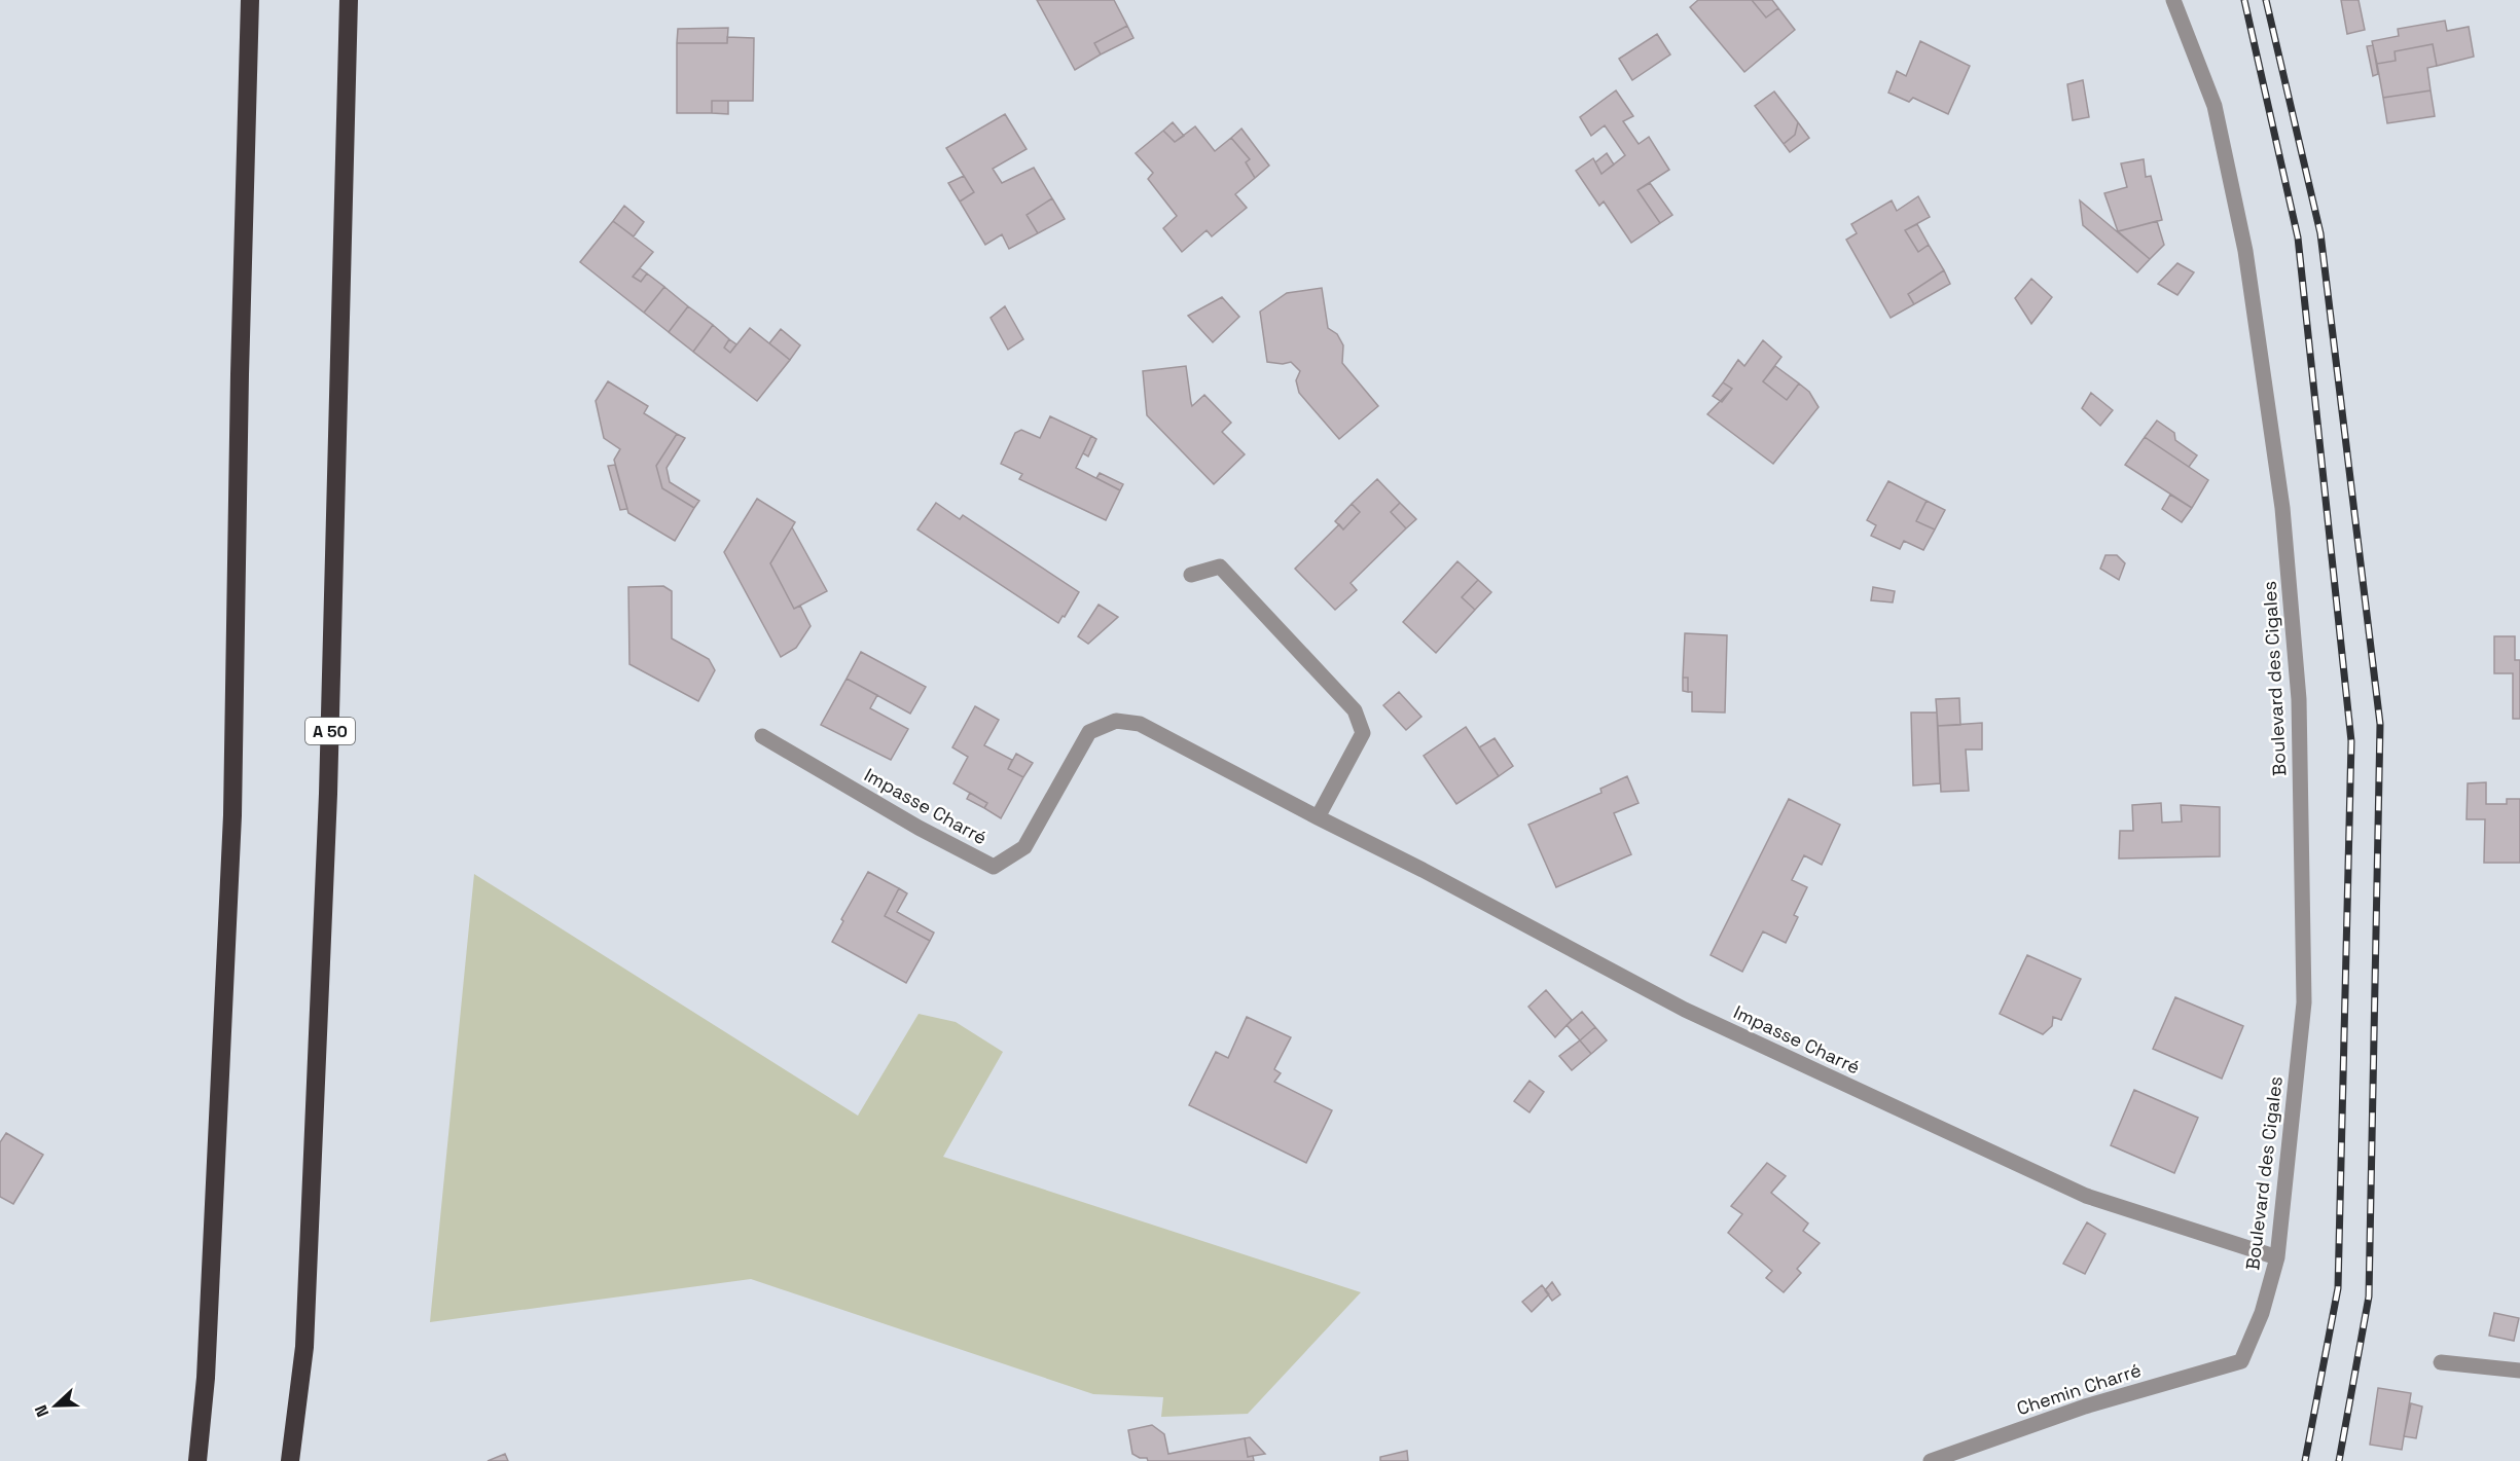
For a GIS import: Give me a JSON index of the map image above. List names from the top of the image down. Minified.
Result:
{"streets":{"highway":["A 50"],"street":["Boulevard des Cigales","Impasse Charré","Chemin Charré"]},"crossings":[["Boulevard des Cigales","Impasse Charré"],["Boulevard des Cigales","Chemin Charré"]],"north":"left"}
